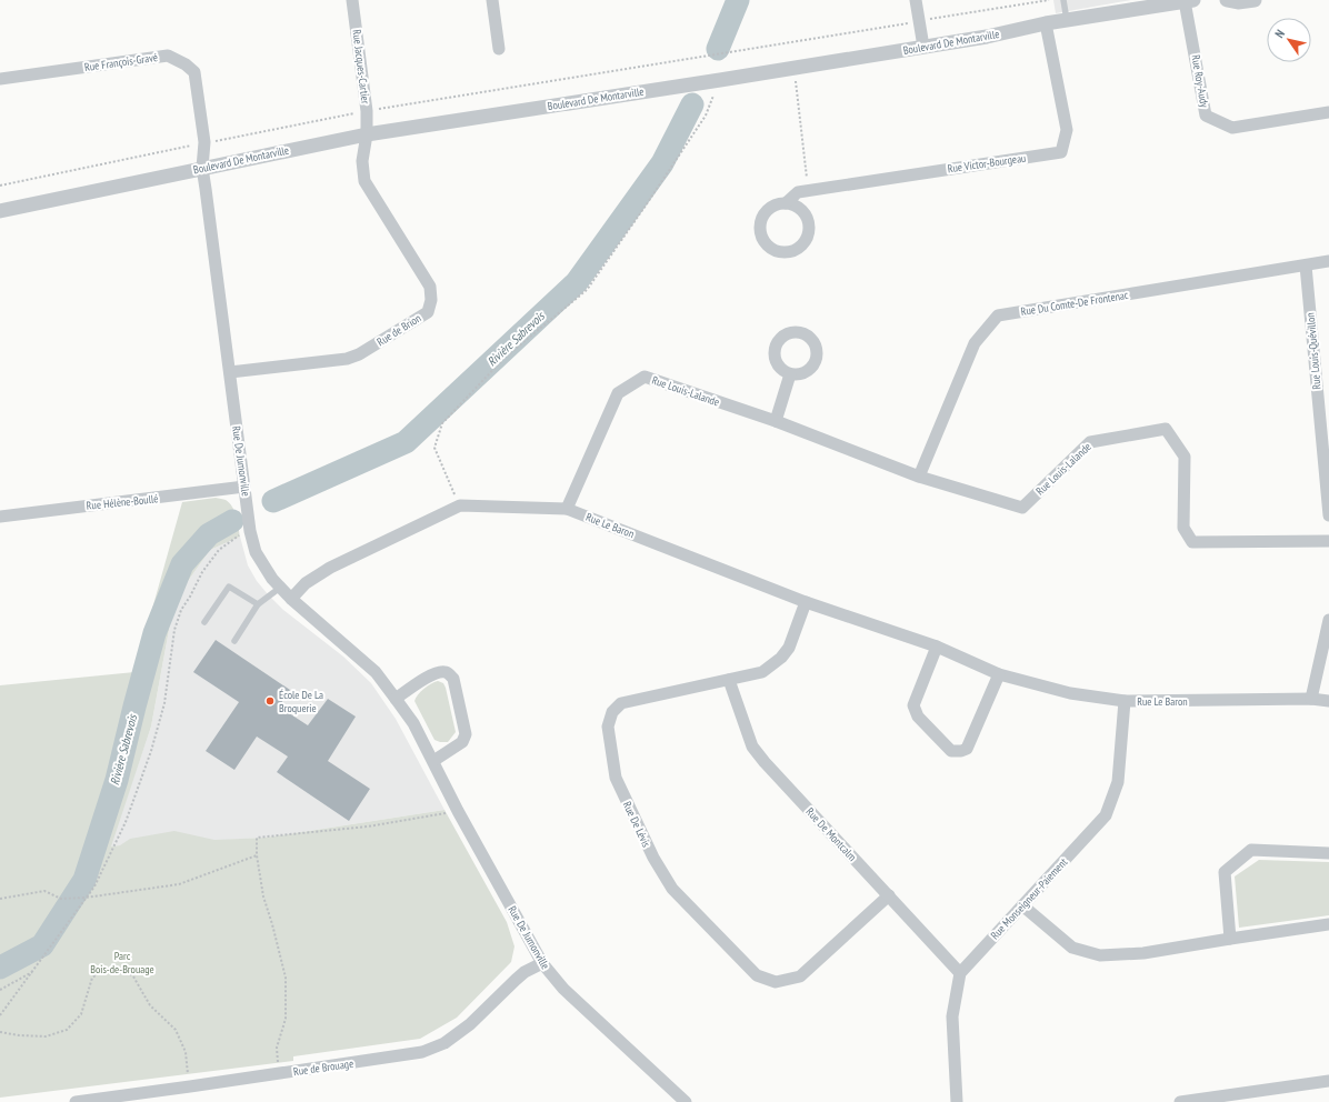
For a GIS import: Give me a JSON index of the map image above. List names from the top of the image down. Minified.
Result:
{"streets":{"street":["Boulevard De Montarville","Rue François-Gravé","Rue Jacques-Cartier","Rue Roy-Audy","Rue Victor-Bourgeau","Rue Du Comte-De Frontenac","Rue de Brion","Rue Louis-Quévillon","Rue Louis-Lalande","Rue De Jumonville","Rue Hélène-Boullé","Rue Le Baron","Rue De Lévis","Rue De Montcalm","Rue Monseigneur-Paiement","Rue de Brouage"]},"crossings":[["Boulevard De Montarville","Rue François-Gravé"],["Boulevard De Montarville","Rue Jacques-Cartier"],["Boulevard De Montarville","Rue Roy-Audy"],["Boulevard De Montarville","Rue Victor-Bourgeau"],["Boulevard De Montarville","Rue de Brion"],["Boulevard De Montarville","Rue De Jumonville"],["Rue François-Gravé","Rue De Jumonville"],["Rue Jacques-Cartier","Rue de Brion"],["Rue Du Comte-De Frontenac","Rue Louis-Quévillon"],["Rue Du Comte-De Frontenac","Rue Louis-Lalande"],["Rue de Brion","Rue De Jumonville"],["Rue Louis-Lalande","Rue Le Baron"],["Rue De Jumonville","Rue Hélène-Boullé"],["Rue De Jumonville","Rue Le Baron"],["Rue De Jumonville","Rue de Brouage"],["Rue Le Baron","Rue De Lévis"],["Rue Le Baron","Rue Monseigneur-Paiement"],["Rue De Lévis","Rue De Montcalm"],["Rue De Montcalm","Rue Monseigneur-Paiement"]],"water":["Rivière Sabrevois"],"parks":["Parc Bois-de-Brouage"],"places":["École De La Broquerie"],"north":"top left"}
